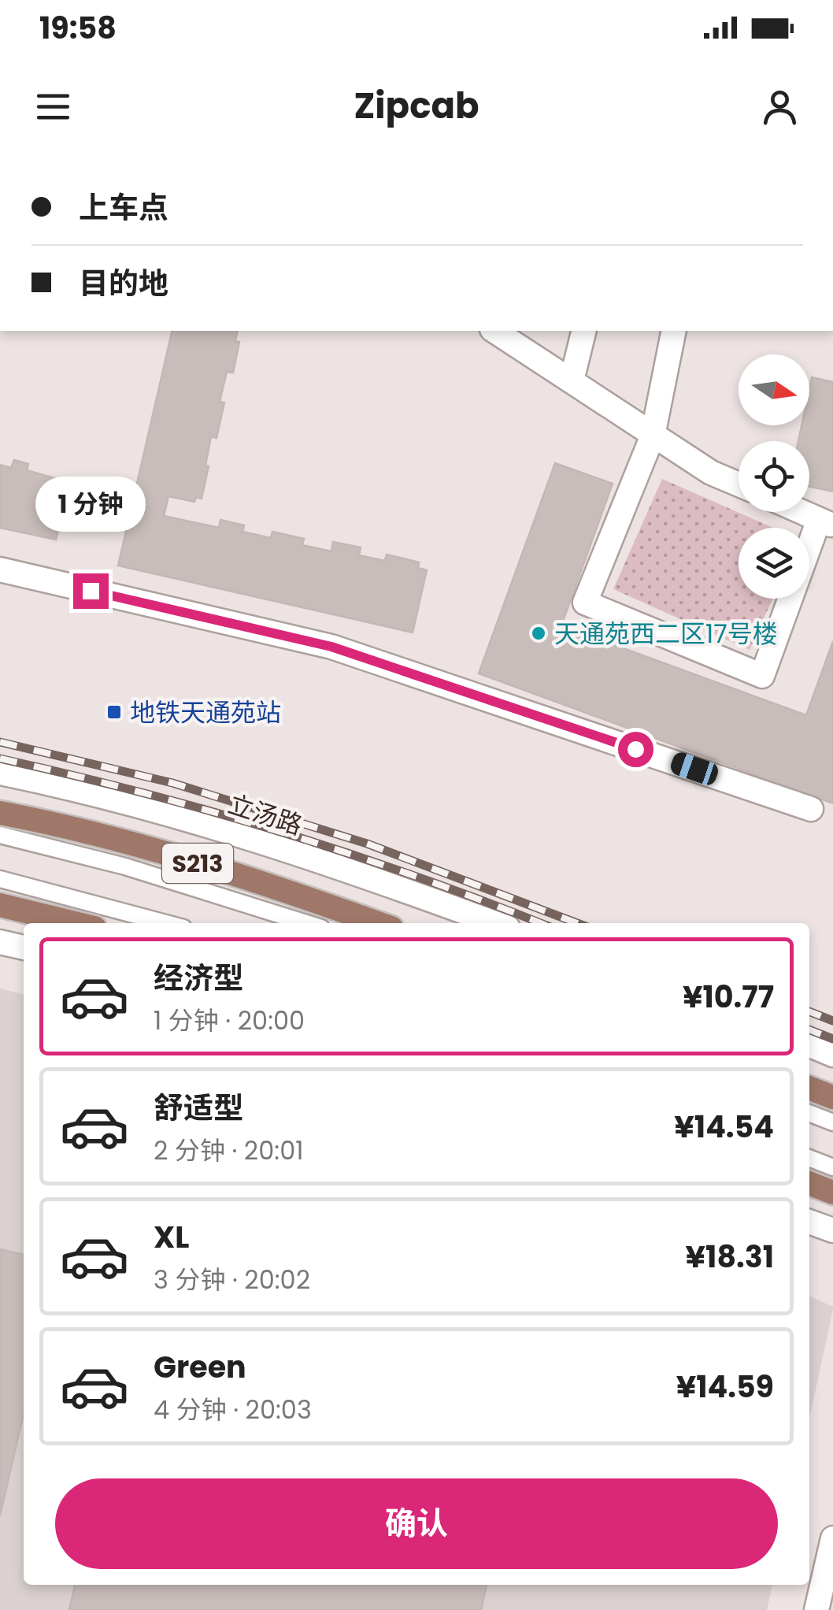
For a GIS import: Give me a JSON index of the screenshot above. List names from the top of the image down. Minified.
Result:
{"streets":{"main road":["S213"],"street":["立汤路"]},"places":{"other":["天通苑西二区17号楼"],"transit":["地铁天通苑站"]},"north":"right","page":{"status":"19:58","header":"Zipcab","banner":["上车点","目的地"],"bubble":"1 分钟","list":[{"name":"经济型","note":"1 分钟 · 20:00","value":"¥10.77"},{"name":"舒适型","note":"2 分钟 · 20:01","value":"¥14.54"},{"name":"XL","note":"3 分钟 · 20:02","value":"¥18.31"},{"name":"Green","note":"4 分钟 · 20:03","value":"¥14.59"}],"buttons":"确认"}}
